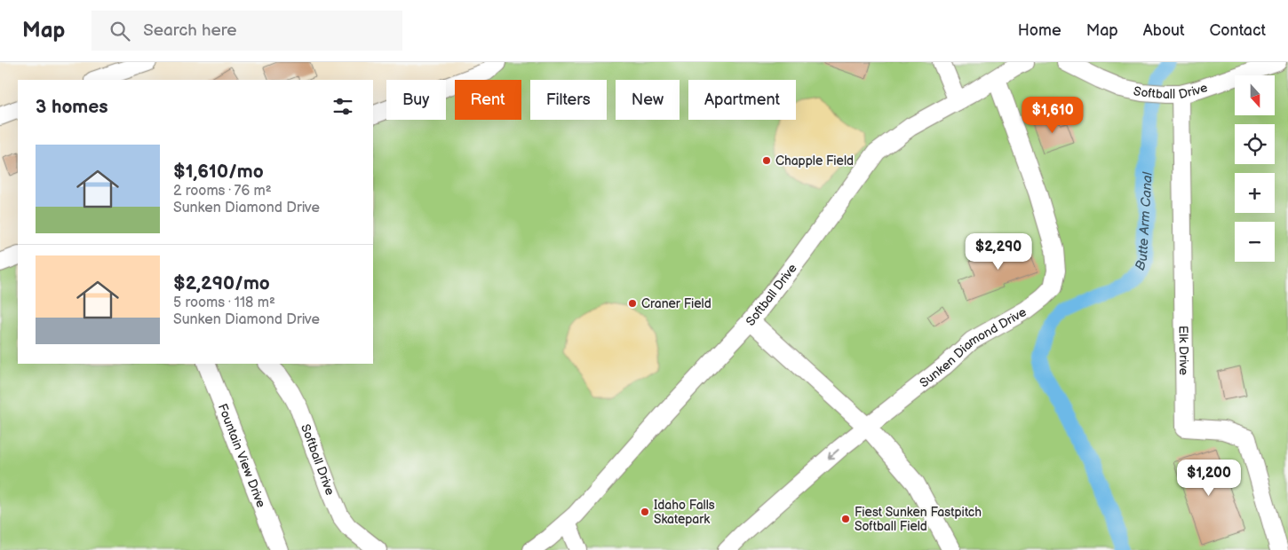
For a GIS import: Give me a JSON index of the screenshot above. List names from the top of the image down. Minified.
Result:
{"streets":{"street":["Softball Drive","Sunken Diamond Drive","Elk Drive","Fountain View Drive"]},"crossings":[["Softball Drive","Sunken Diamond Drive"],["Softball Drive","Elk Drive"]],"water":["Butte Arm Canal"],"places":["Chapple Field","Craner Field","Idaho Falls Skatepark","Fiest Sunken Fastpitch Softball Field"],"north":"bottom","page":{"header":"Map","search":"Search here","nav":["Home","Map","About","Contact"],"map_buttons":["+","−"],"chip":["Buy","Rent","Filters","New","Apartment"],"heading":"3 homes","price":["$1,610","$2,290","$1,200"],"list":[{"name":"$1,610/mo","note":"2 rooms · 76 m² · Sunken Diamond Drive"},{"name":"$2,290/mo","note":"5 rooms · 118 m² · Sunken Diamond Drive"}]}}
